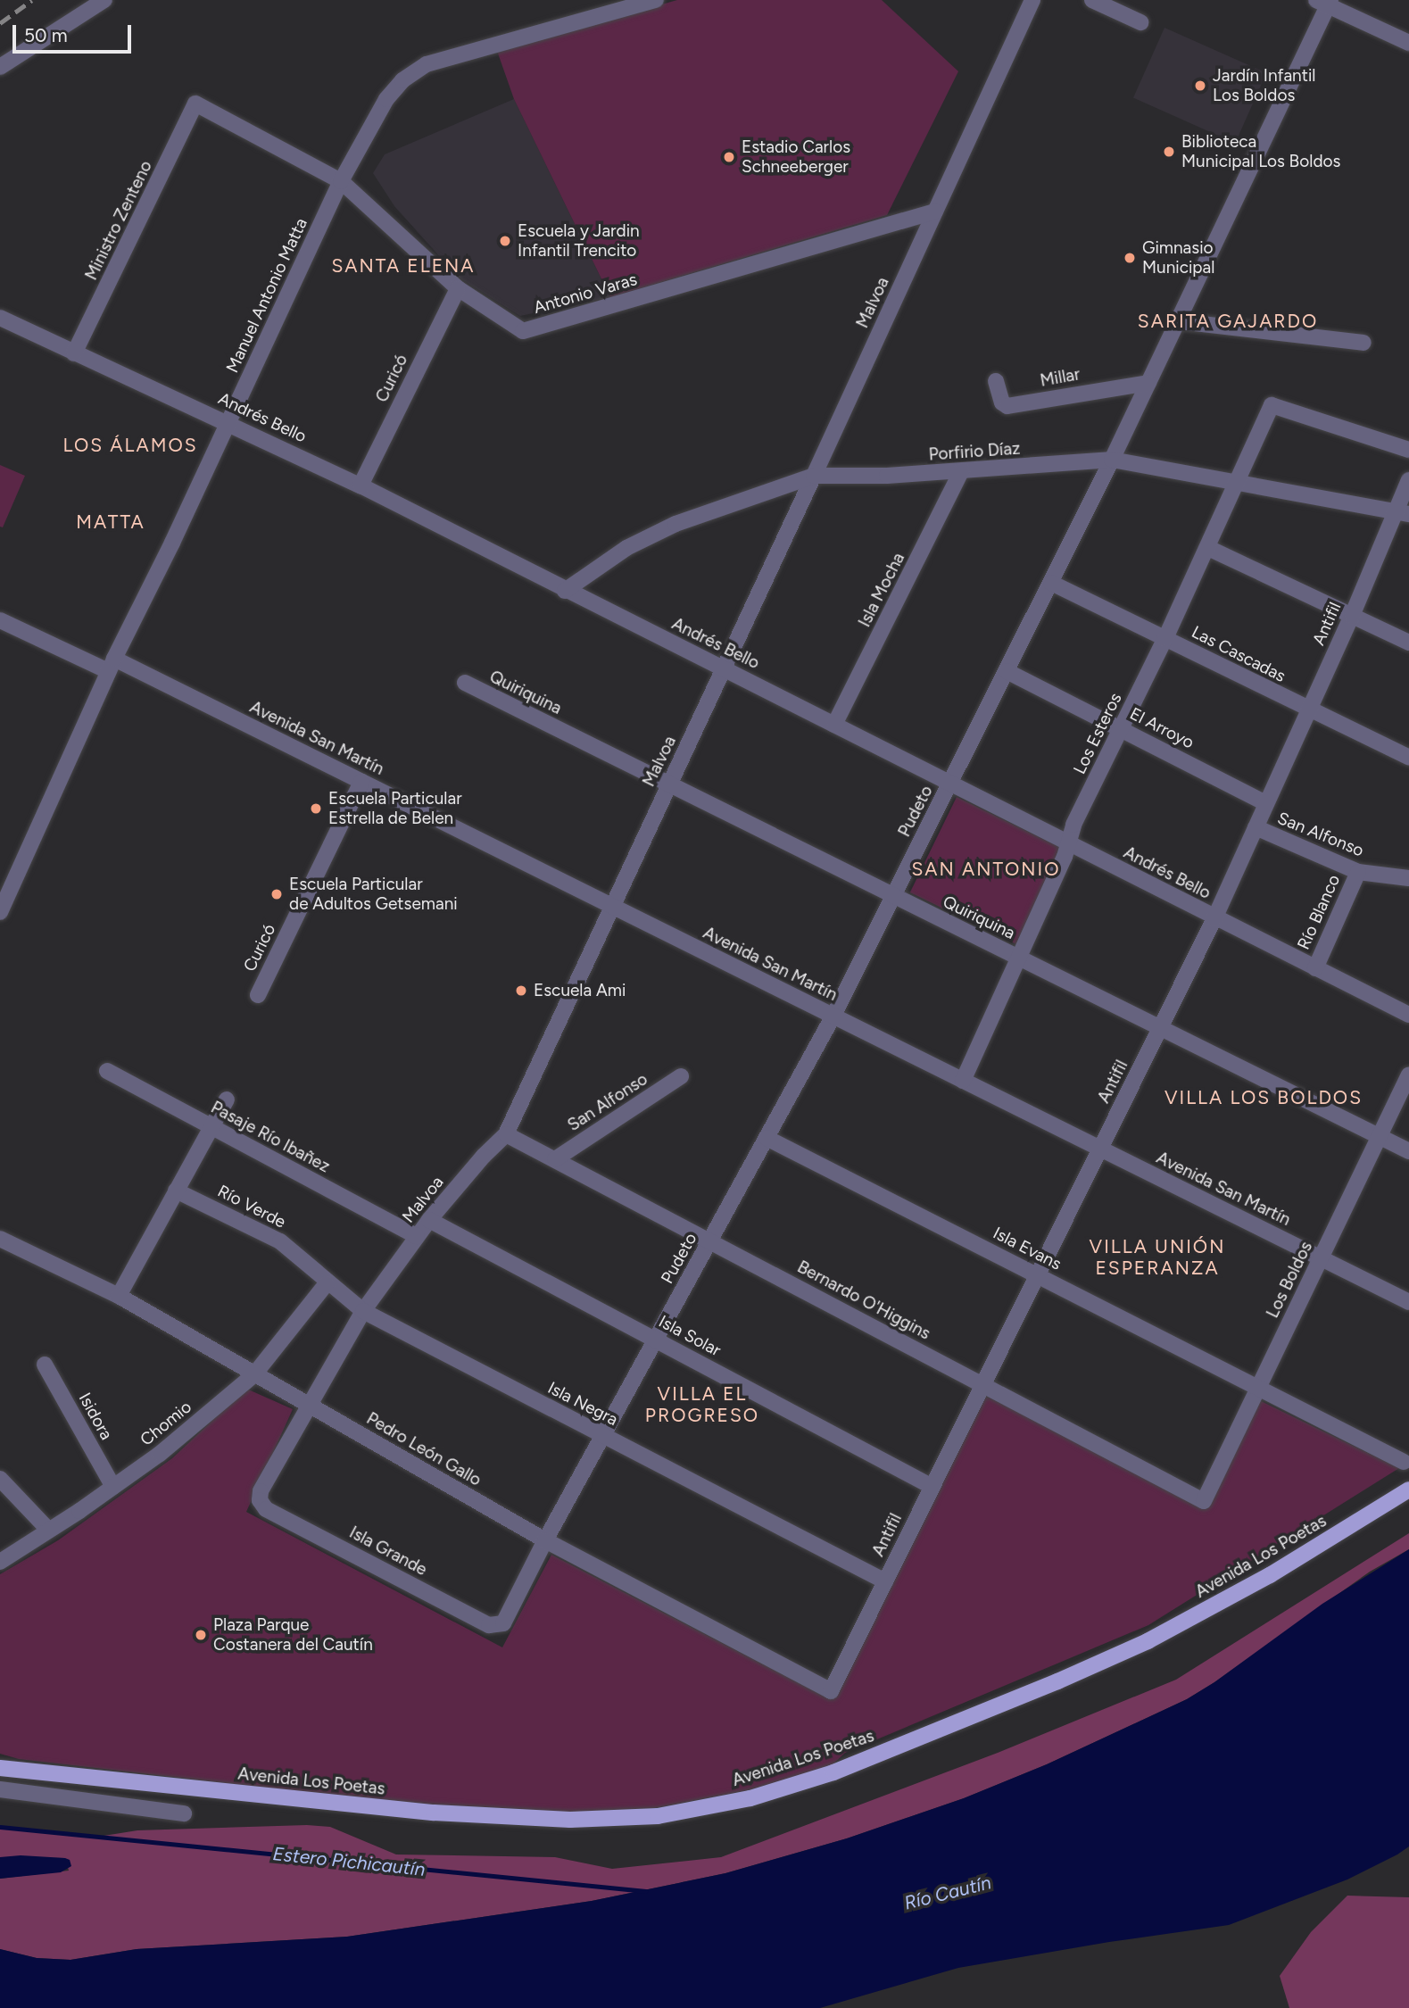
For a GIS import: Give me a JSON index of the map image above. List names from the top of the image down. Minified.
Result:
{"streets":{"main road":["Avenida Los Poetas"],"street":["Ministro Zenteno","Antonio Varas","Manuel Antonio Matta","Malvoa","Millar","Curicó","Andrés Bello","Porfirio Díaz","Isla Mocha","Antifil","Las Cascadas","Quiriquina","El Arroyo","Los Esteros","Avenida San Martín","Pudeto","San Alfonso","Río Blanco","Pasaje Río Ibañez","Río Verde","Isla Evans","Los Boldos","Bernardo O'Higgins","Isla Solar","Isla Negra","Isidora","Chomio","Pedro León Gallo","Isla Grande"]},"crossings":[["Ministro Zenteno","Antonio Varas"],["Ministro Zenteno","Andrés Bello"],["Antonio Varas","Manuel Antonio Matta"],["Antonio Varas","Malvoa"],["Antonio Varas","Curicó"],["Manuel Antonio Matta","Andrés Bello"],["Manuel Antonio Matta","Avenida San Martín"],["Malvoa","Andrés Bello"],["Malvoa","Porfirio Díaz"],["Malvoa","Quiriquina"],["Malvoa","Avenida San Martín"],["Malvoa","Pasaje Río Ibañez"],["Malvoa","Río Verde"],["Malvoa","Bernardo O'Higgins"],["Malvoa","Isla Solar"],["Malvoa","Isla Negra"],["Malvoa","Pedro León Gallo"],["Malvoa","Isla Grande"],["Millar","Pudeto"],["Curicó","Andrés Bello"],["Curicó","Avenida San Martín"],["Andrés Bello","Porfirio Díaz"],["Andrés Bello","Isla Mocha"],["Andrés Bello","Antifil"],["Andrés Bello","Los Esteros"],["Andrés Bello","Pudeto"],["Andrés Bello","Río Blanco"],["Porfirio Díaz","Isla Mocha"],["Porfirio Díaz","Antifil"],["Porfirio Díaz","Los Esteros"],["Porfirio Díaz","Pudeto"],["Antifil","Las Cascadas"],["Antifil","Quiriquina"],["Antifil","El Arroyo"],["Antifil","Avenida San Martín"],["Antifil","San Alfonso"],["Antifil","Isla Evans"],["Antifil","Bernardo O'Higgins"],["Antifil","Isla Solar"],["Antifil","Isla Negra"],["Antifil","Pedro León Gallo"],["Las Cascadas","Los Esteros"],["Las Cascadas","Pudeto"],["Quiriquina","Los Esteros"],["Quiriquina","Pudeto"],["Quiriquina","Los Boldos"],["El Arroyo","Los Esteros"],["El Arroyo","Pudeto"],["Los Esteros","Avenida San Martín"],["Avenida San Martín","Pudeto"],["Avenida San Martín","Los Boldos"],["Pudeto","Isla Evans"],["Pudeto","Bernardo O'Higgins"],["Pudeto","Isla Solar"],["Pudeto","Isla Negra"],["Pudeto","Pedro León Gallo"],["Pudeto","Isla Grande"],["San Alfonso","Río Blanco"],["San Alfonso","Bernardo O'Higgins"],["Río Verde","Isla Negra"],["Río Verde","Chomio"],["Isla Evans","Los Boldos"],["Los Boldos","Bernardo O'Higgins"],["Isidora","Chomio"],["Chomio","Pedro León Gallo"]],"districts":["SANTA ELENA","SARITA GAJARDO","LOS ÁLAMOS","MATTA","SAN ANTONIO","VILLA LOS BOLDOS","VILLA UNIÓN ESPERANZA","VILLA EL PROGRESO"],"water":["Estero Pichicautín","Río Cautín"],"places":["Jardín Infantil Los Boldos","Biblioteca Municipal Los Boldos","Estadio Carlos Schneeberger","Escuela y Jardin Infantil Trencito","Gimnasio Municipal","Escuela Particular Estrella de Belen","Escuela Particular de Adultos Getsemani","Escuela Ami","Plaza Parque Costanera del Cautín"],"scale_bar":"50 m"}
